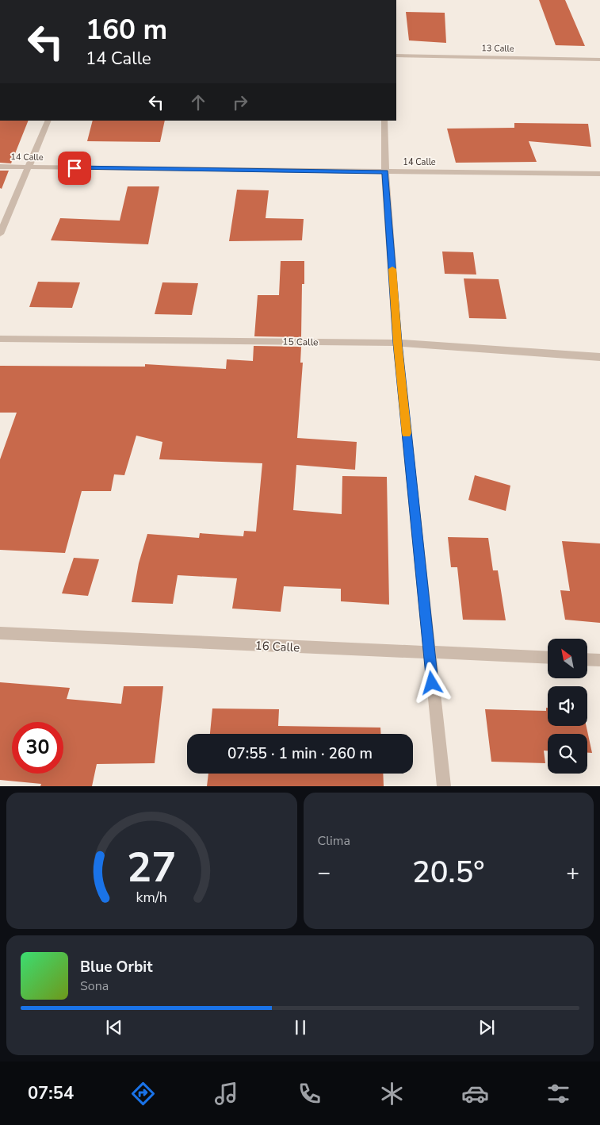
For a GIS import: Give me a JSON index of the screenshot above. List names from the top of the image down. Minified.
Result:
{"streets":{"street":["13 Calle","14 Calle","15 Calle","16 Calle"]},"north":"top left","page":{"turn":["160 m","14 Calle"],"limit":"30","trip":"07:55 · 1 min · 260 m","tile":"Clima","heat":["−","20.5°","+"],"song":["Blue Orbit","Sona"],"tabs":"07:54","gauge":["27","km/h"]}}
